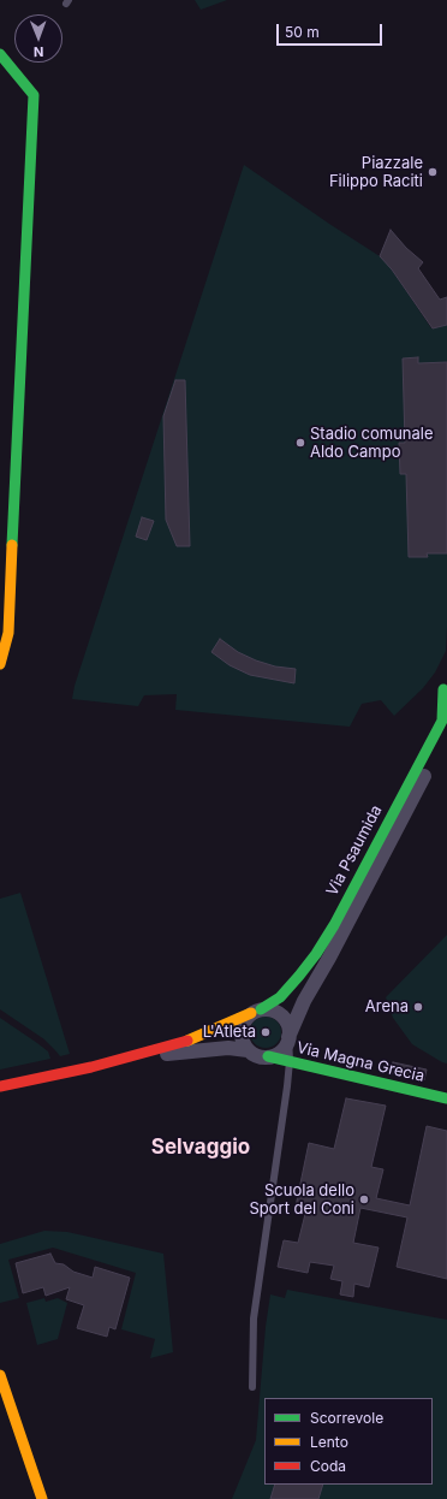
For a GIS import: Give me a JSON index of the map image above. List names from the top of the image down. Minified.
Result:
{"streets":{"street":["Via Psaumida","Via Magna Grecia"]},"crossings":[["Via Psaumida","Via Magna Grecia"]],"districts":["Selvaggio"],"places":["Piazzale Filippo Raciti","Stadio comunale Aldo Campo","Arena","L'Atleta","Scuola dello Sport del Coni"],"legend":["Scorrevole","Lento","Coda"],"scale_bar":"50 m","north":"bottom"}
